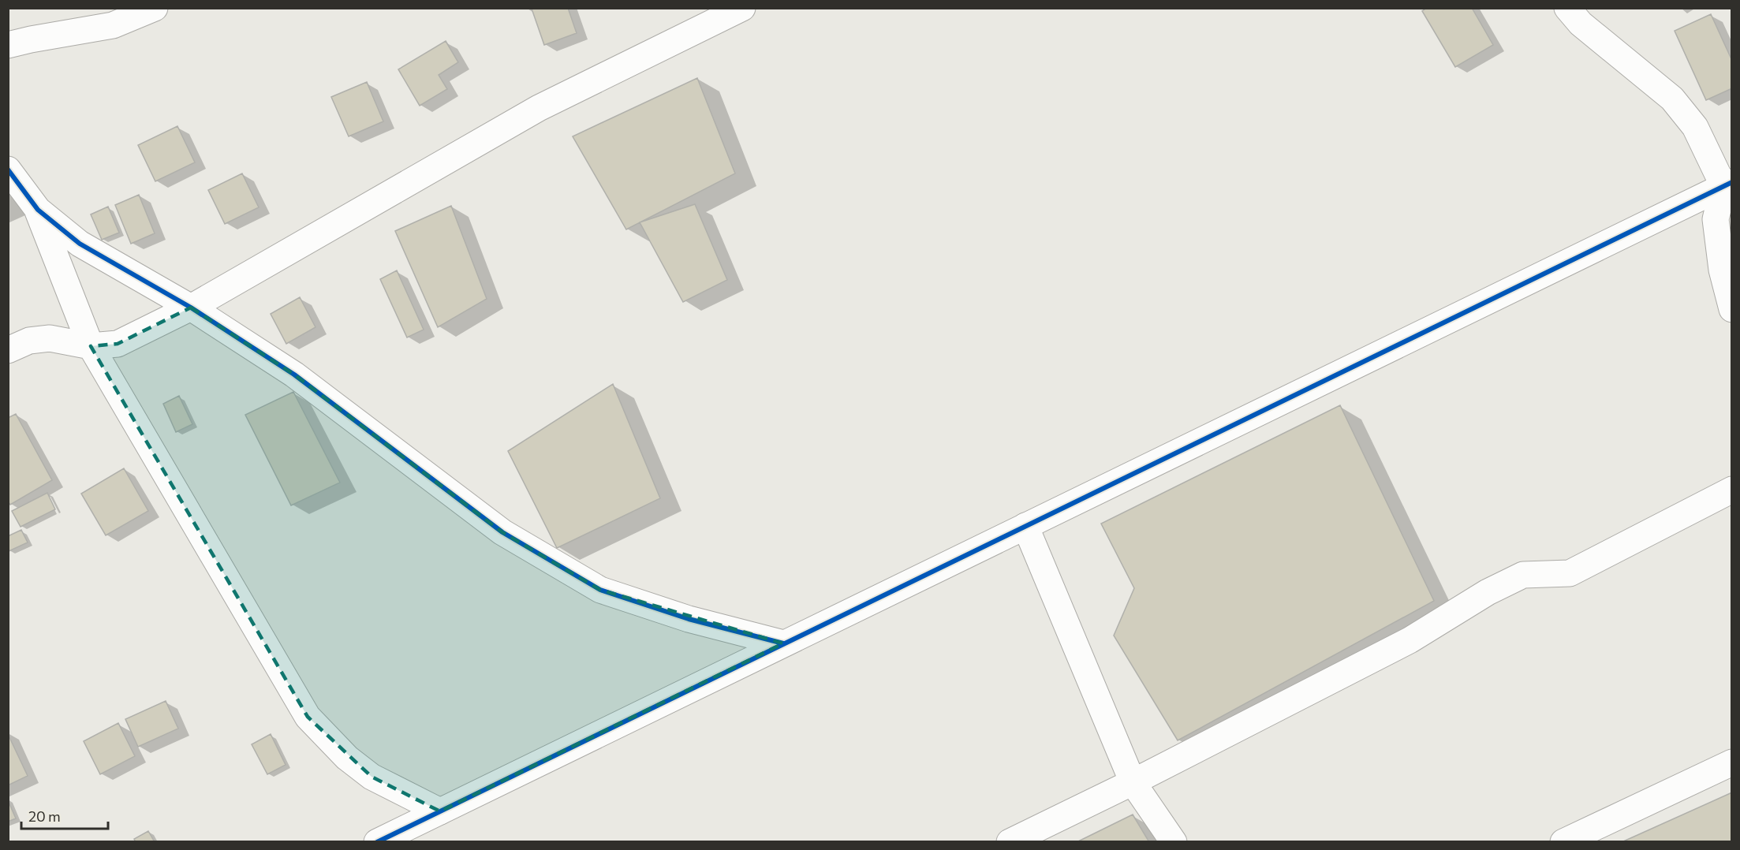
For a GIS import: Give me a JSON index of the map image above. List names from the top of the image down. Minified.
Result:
{"scale_bar":"20 m"}
